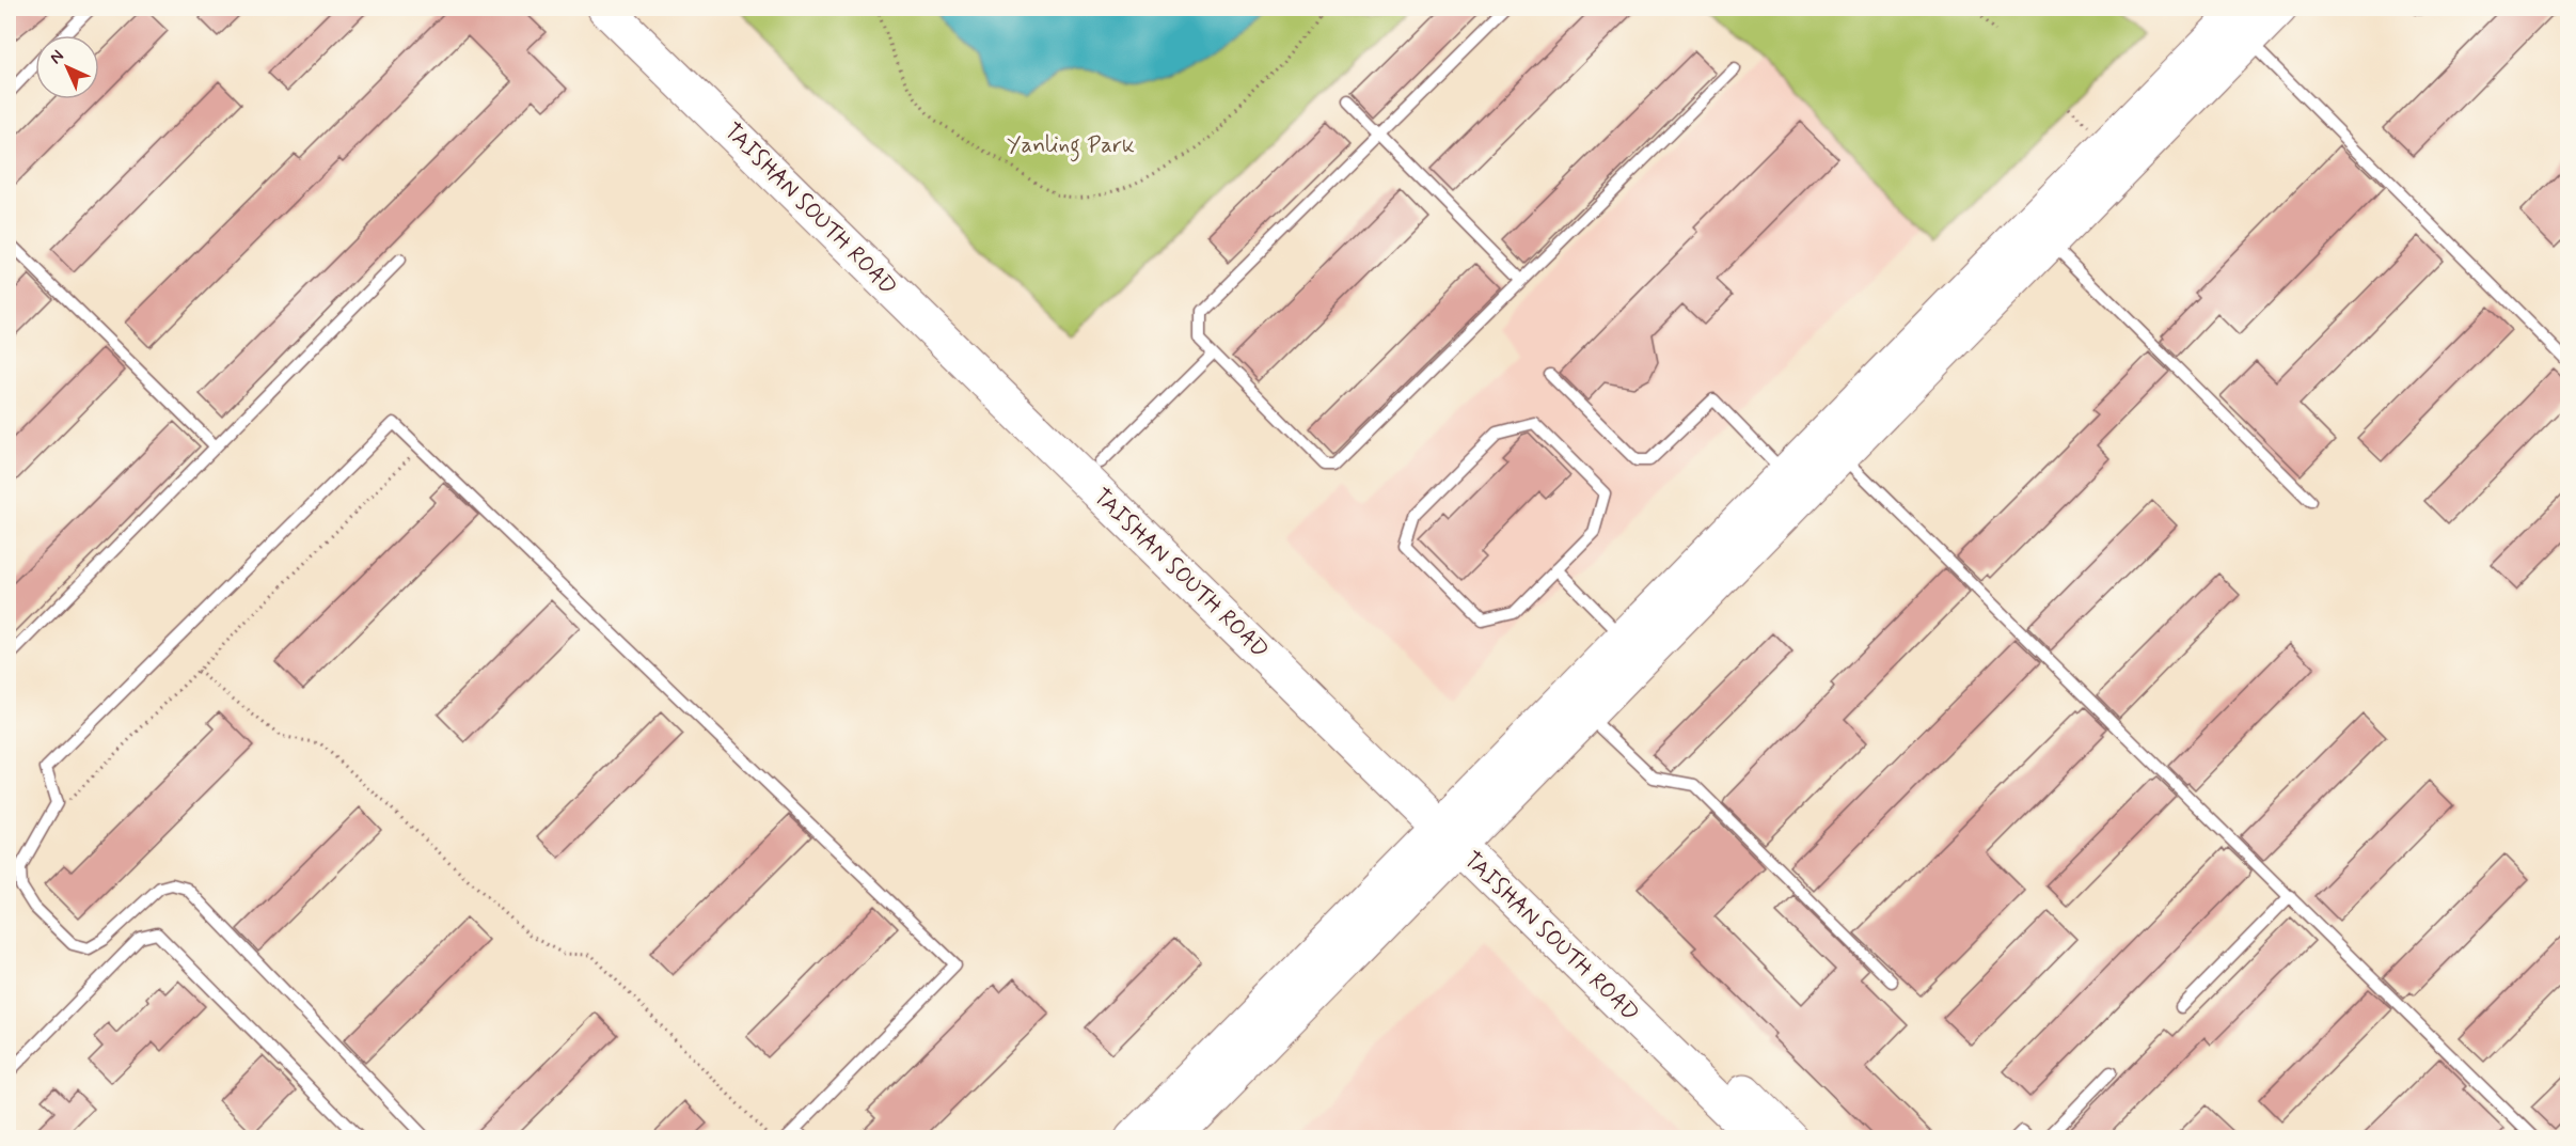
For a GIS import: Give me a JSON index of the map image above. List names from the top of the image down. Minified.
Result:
{"streets":{"main road":["TAISHAN SOUTH ROAD"]},"parks":["Yanling Park"],"north":"top left"}
